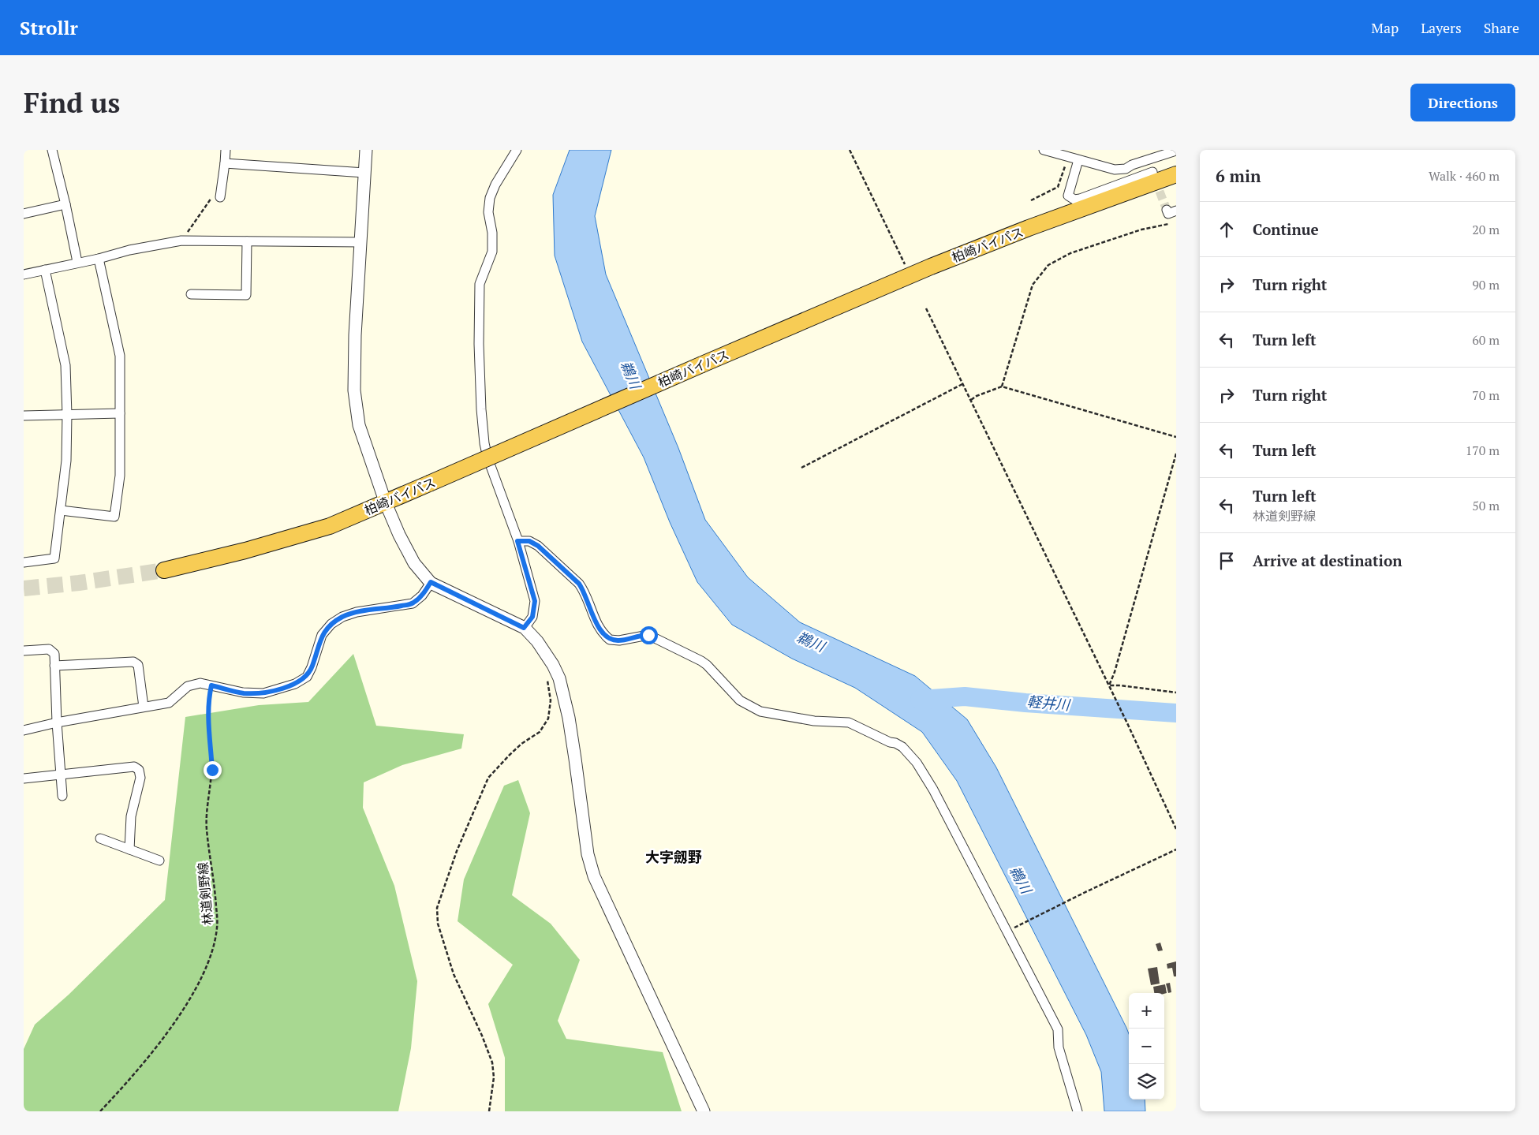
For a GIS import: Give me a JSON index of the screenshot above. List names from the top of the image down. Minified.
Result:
{"streets":{"highway":["柏崎バイパス"],"path":["林道剣野線"]},"districts":["大字劔野"],"water":["鵜川","軽井川"],"page":{"header":"Strollr","nav":["Map","Layers","Share"],"buttons":"Directions","title":"Find us","heading":["6 min","Walk · 460 m"],"list":[["Continue","20 m"],["Turn right","90 m"],["Turn left","60 m"],["Turn right","70 m"],["Turn left","170 m"],["Turn left","林道剣野線","50 m"],"Arrive at destination"],"map_buttons":["+","−"]}}
